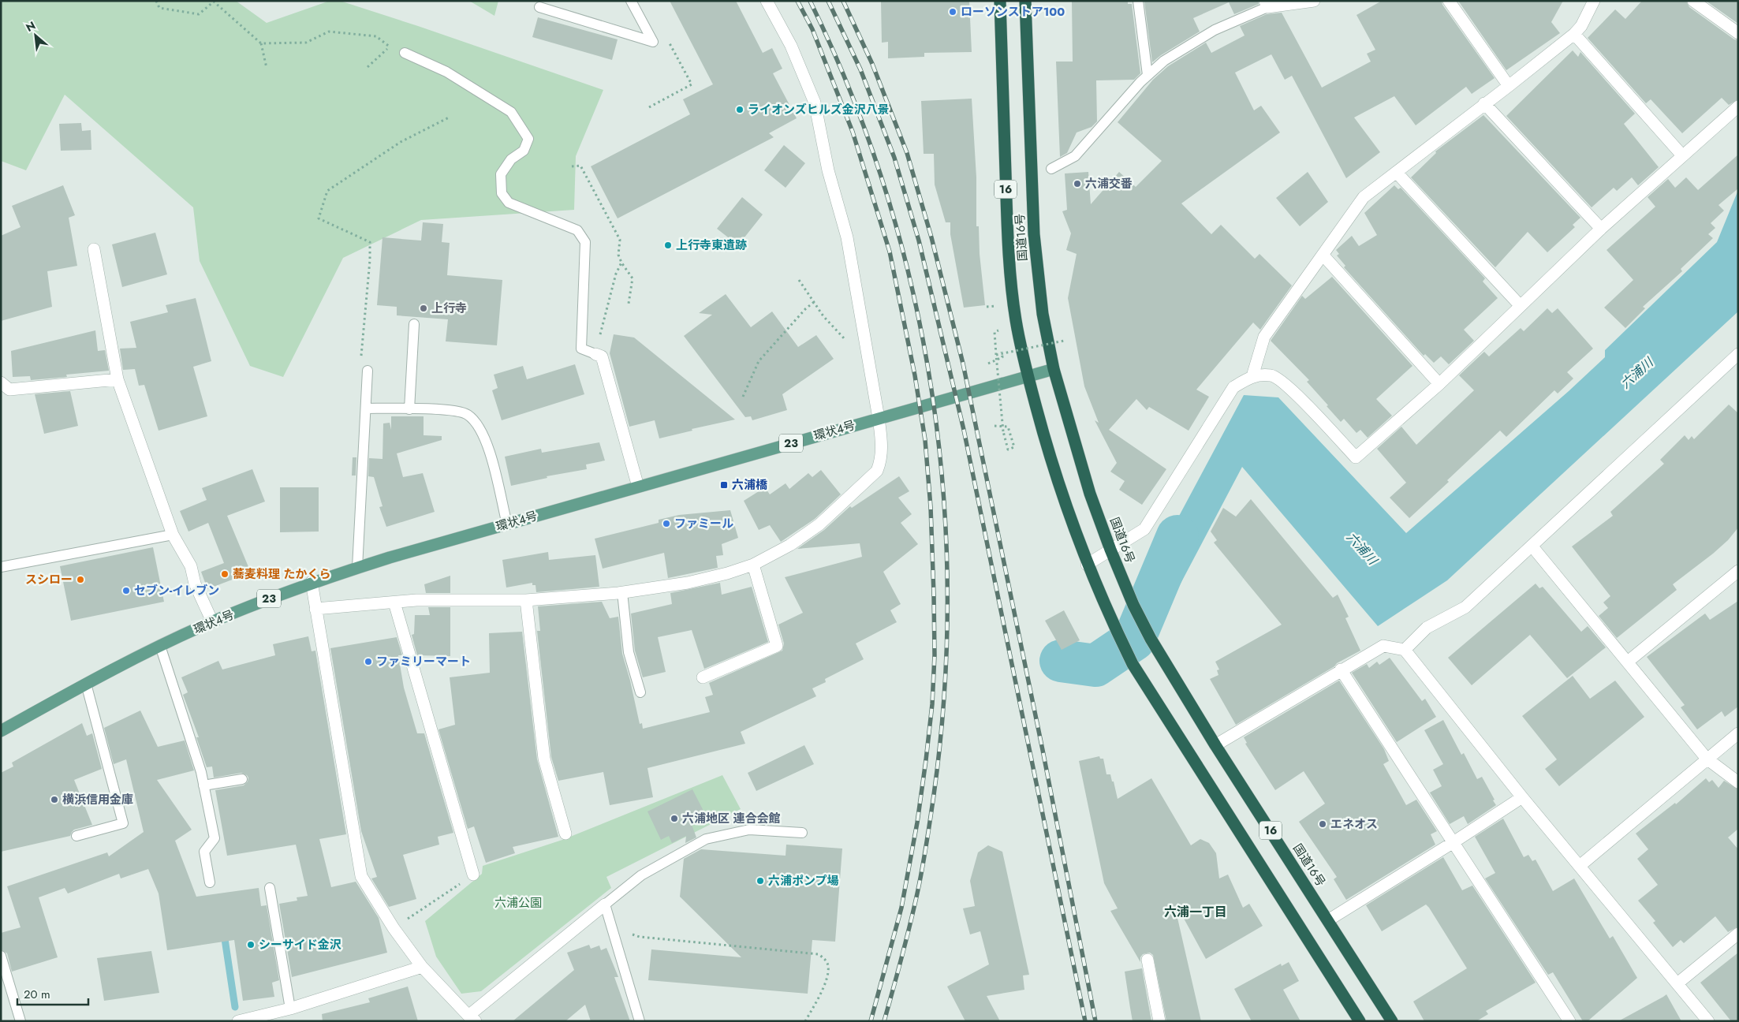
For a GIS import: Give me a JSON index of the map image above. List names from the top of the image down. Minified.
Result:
{"streets":{"highway":["16","国道16号"],"main road":["環状4号","23"]},"crossings":[["国道16号","環状4号"]],"districts":["六浦一丁目"],"water":["六浦川"],"parks":["六浦公園"],"places":{"other":["ローソンストア100","ライオンズヒルズ金沢八景","六浦交番","上行寺東遺跡","上行寺","ファミール","蕎麦料理 たかくら","スシロー","セブン-イレブン","ファミリーマート","横浜信用金庫","六浦地区 連合会館","エネオス","六浦ポンプ場","シーサイド金沢"],"transit":["六浦橋"]},"scale_bar":"20 m","north":"top left"}
